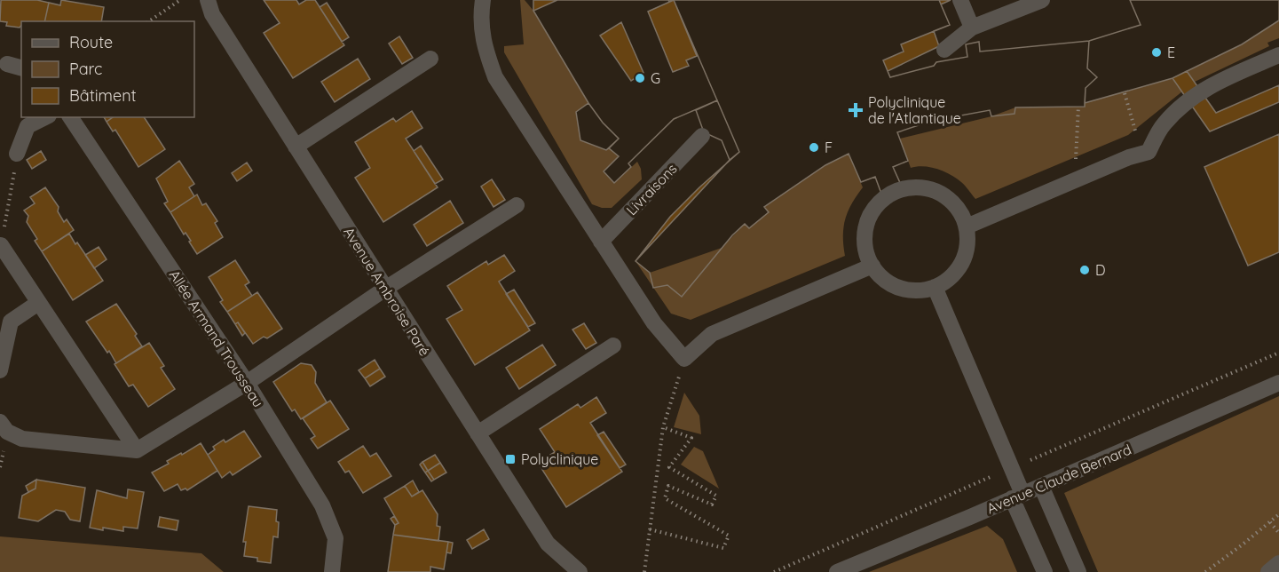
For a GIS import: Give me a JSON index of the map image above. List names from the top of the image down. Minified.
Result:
{"streets":{"street":["Livraisons","Avenue Ambroise Paré","Allée Armand Trousseau","Avenue Claude Bernard"]},"places":{"other":["E","G","F","D"],"health":["Polyclinique de l'Atlantique"],"transit":["Polyclinique"]},"legend":["Route","Parc","Bâtiment"]}
